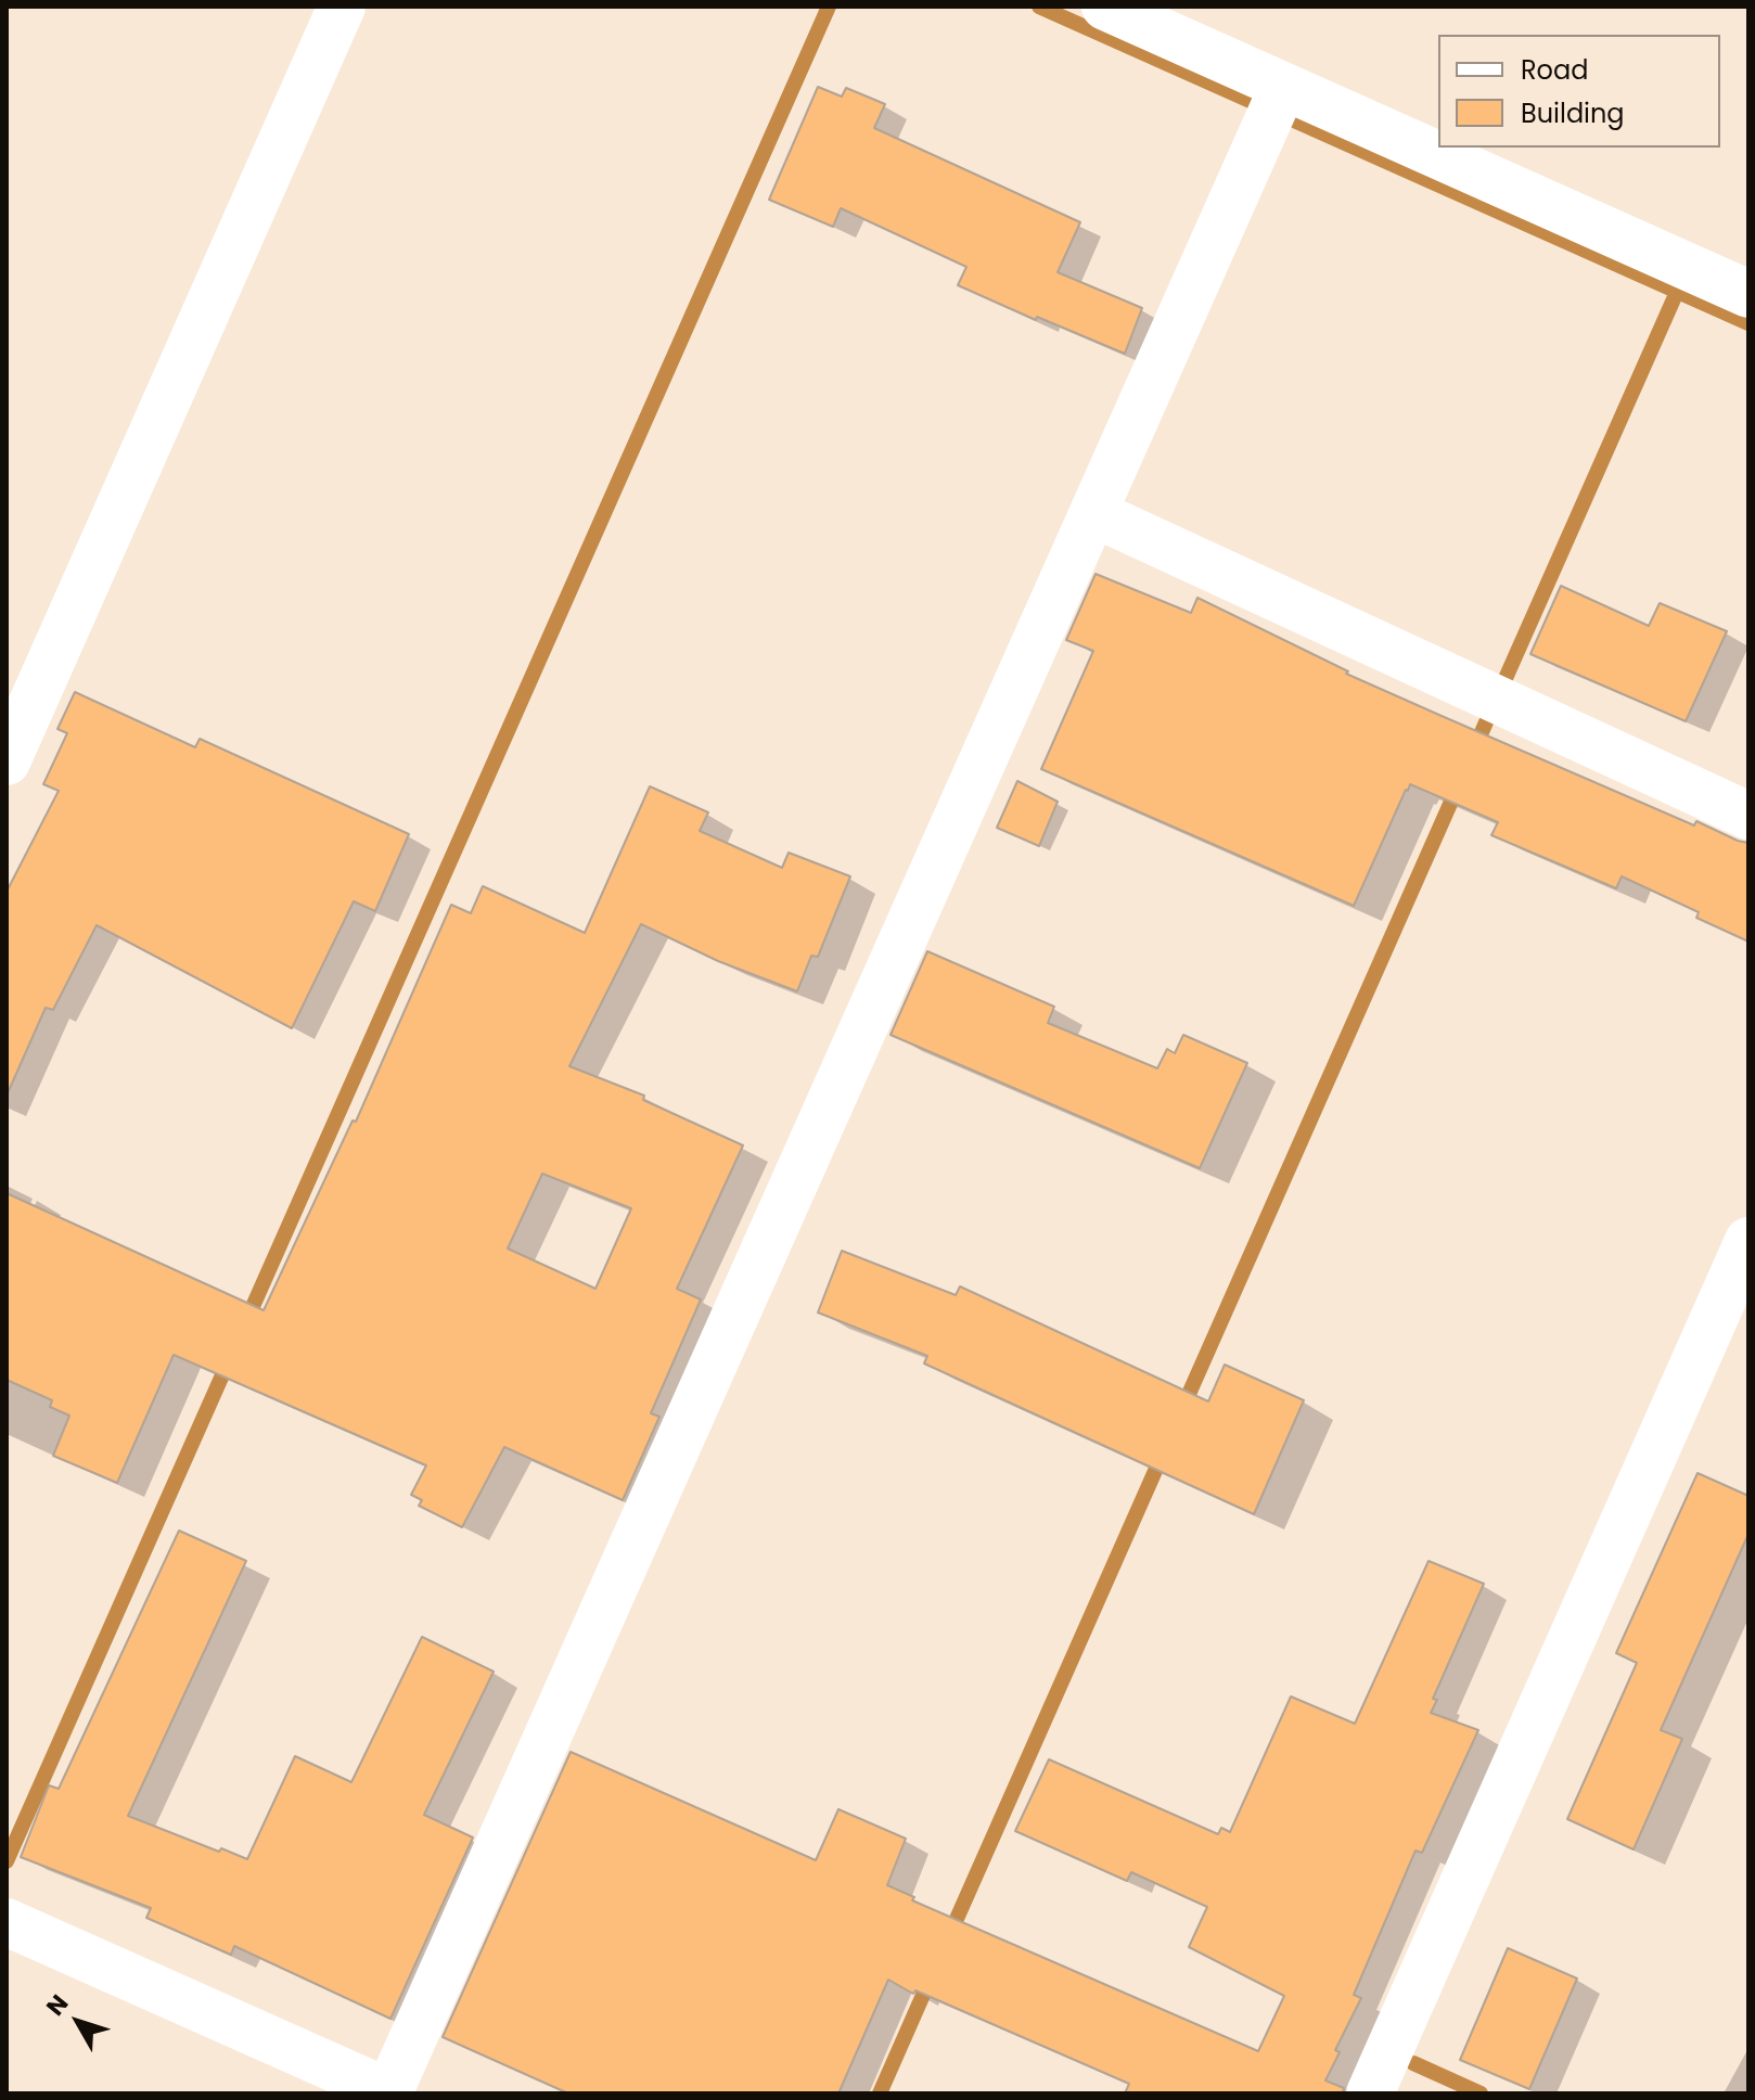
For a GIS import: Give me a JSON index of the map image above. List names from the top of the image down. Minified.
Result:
{"legend":["Road","Building"],"north":"top left"}
